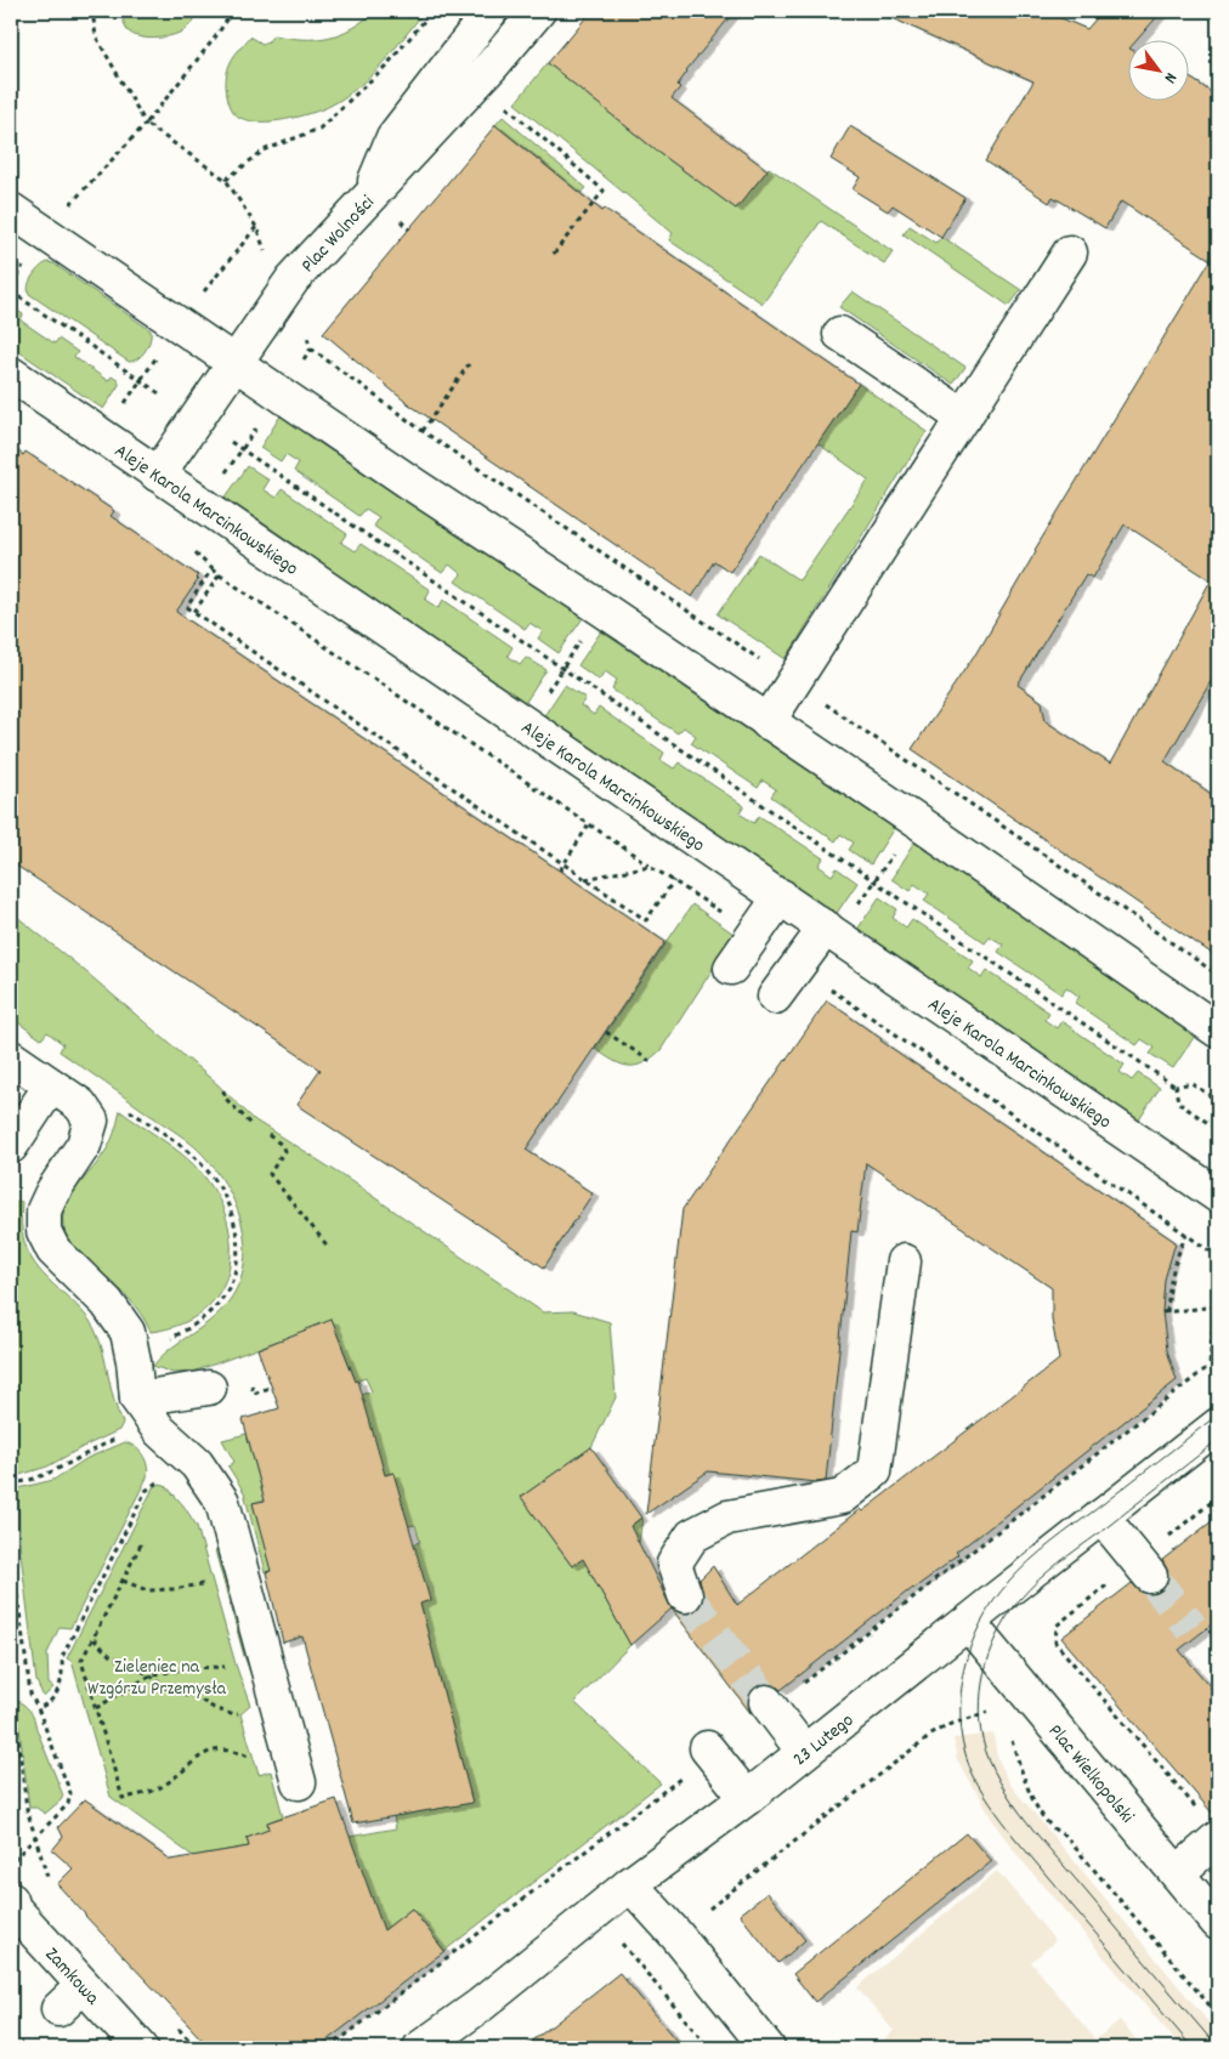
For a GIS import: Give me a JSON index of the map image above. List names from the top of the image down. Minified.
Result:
{"streets":{"street":["Plac Wolności","Aleje Karola Marcinkowskiego","23 Lutego","Plac Wielkopolski","Zamkowa"]},"crossings":[["Plac Wolności","Aleje Karola Marcinkowskiego"],["23 Lutego","Plac Wielkopolski"]],"parks":["Zieleniec na Wzgórzu Przemysła"],"north":"bottom right"}
